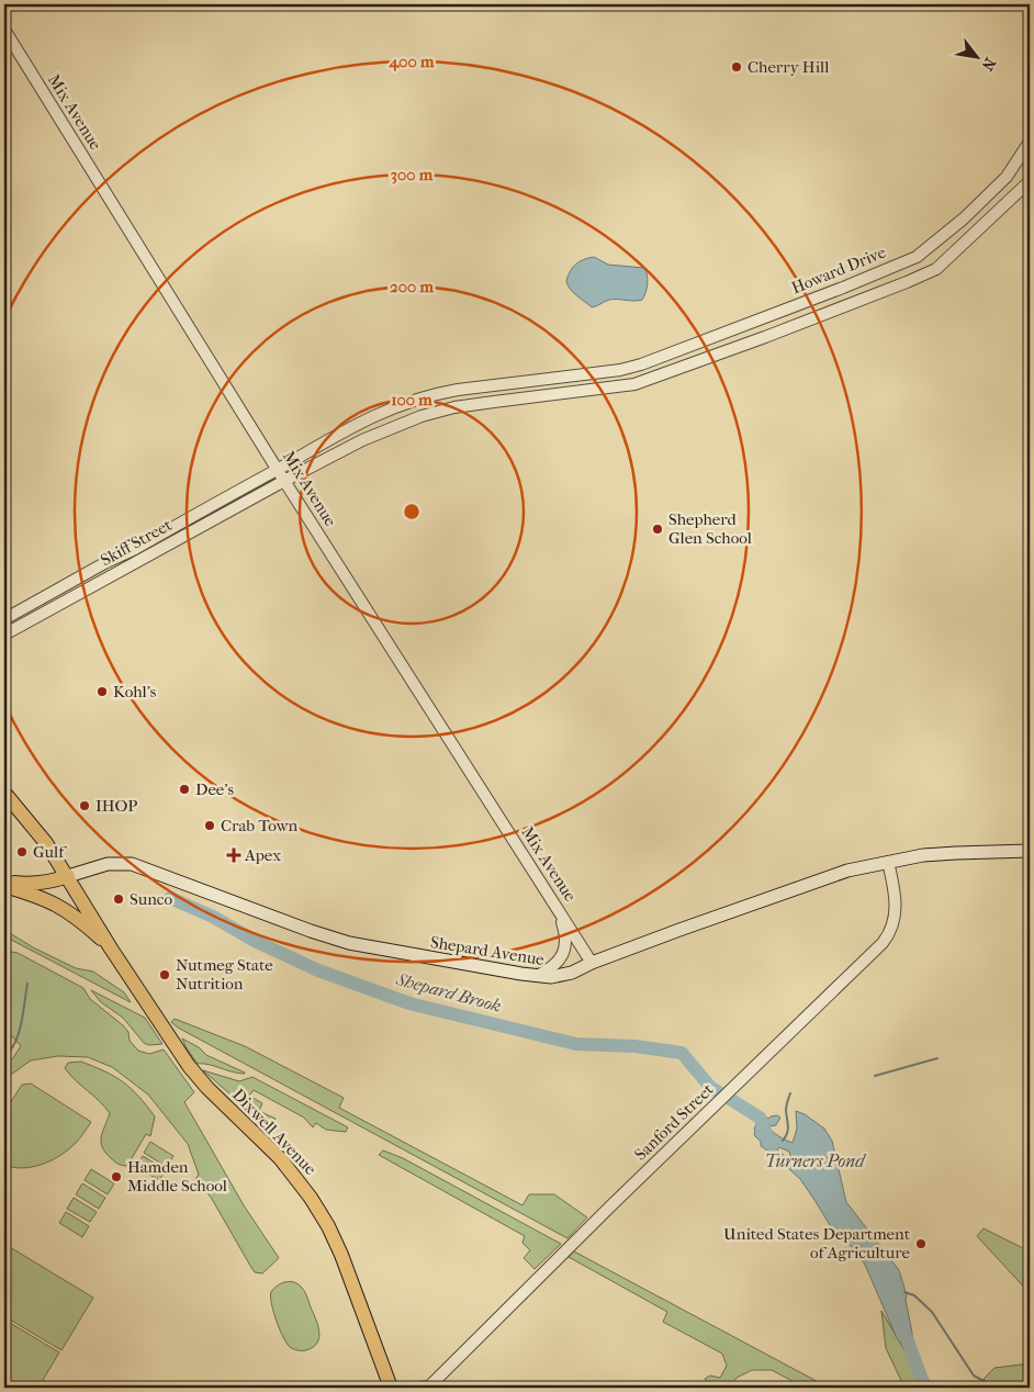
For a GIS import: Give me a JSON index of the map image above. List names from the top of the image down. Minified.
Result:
{"streets":{"main road":["Shepard Avenue","Dixwell Avenue"],"street":["Mix Avenue","Howard Drive","Skiff Street","Sanford Street"]},"crossings":[["Mix Avenue","Skiff Street"],["Mix Avenue","Shepard Avenue"],["Howard Drive","Skiff Street"],["Shepard Avenue","Sanford Street"],["Shepard Avenue","Dixwell Avenue"]],"water":["Shepard Brook","Turners Pond"],"places":{"other":["Cherry Hill","Shepherd Glen School","Kohl's","Dee’s","IHOP","Crab Town","Gulf","Sunco","Nutmeg State Nutrition","Hamden Middle School","United States Department of Agriculture"],"health":["Apex"]},"north":"bottom right","rings":["400 m","300 m","200 m","100 m"]}
